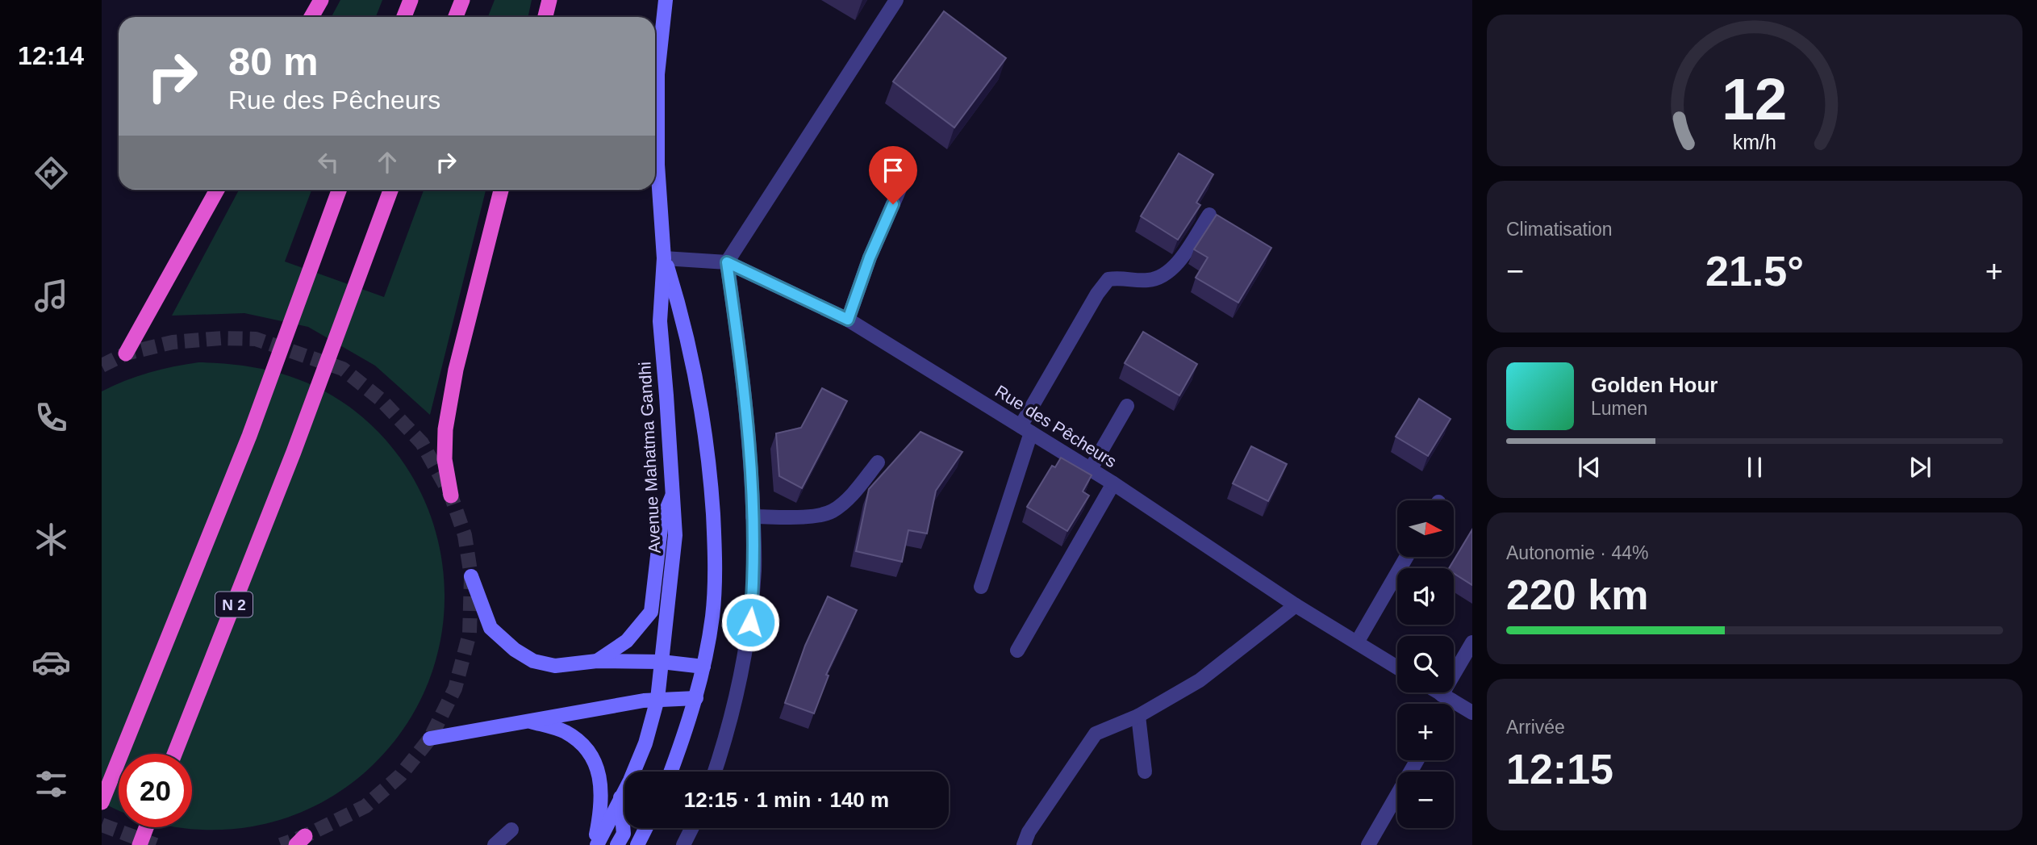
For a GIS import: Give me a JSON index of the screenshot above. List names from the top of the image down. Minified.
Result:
{"streets":{"highway":["N 2"],"main road":["Avenue Mahatma Gandhi"],"street":["Rue des Pêcheurs"]},"crossings":[["Rue des Pêcheurs","Avenue Mahatma Gandhi"]],"north":"right","page":{"tabs":"12:14","turn":["80 m","Rue des Pêcheurs"],"tile":["Climatisation",["Autonomie · 44%","220 km"],["Arrivée","12:15"]],"heat":["−","21.5°","+"],"song":["Golden Hour","Lumen"],"map_buttons":["+","−"],"limit":"20","trip":"12:15 · 1 min · 140 m","gauge":["12","km/h"]}}
